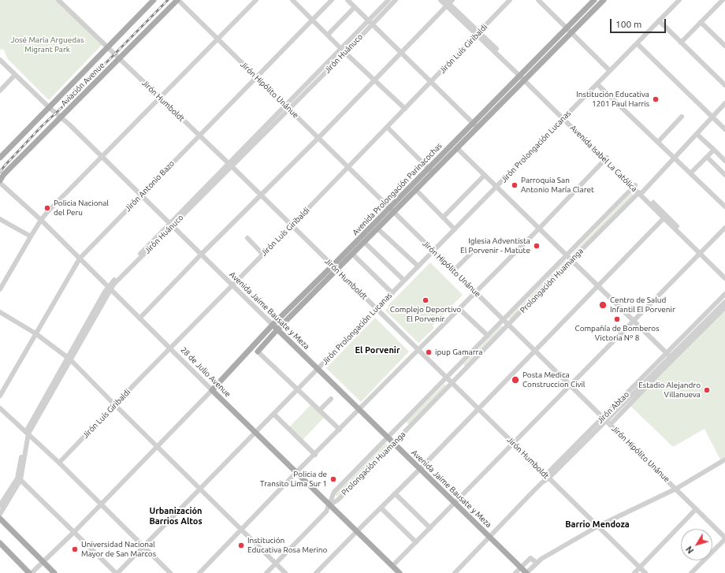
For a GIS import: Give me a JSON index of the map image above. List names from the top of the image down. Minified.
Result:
{"streets":{"main road":["Aviación Avenue","Avenida Prolongación Parinacochas","Avenida Jaime Bausate y Meza","28 de Julio Avenue"],"street":["Jirón Luís Giribaldi","Jirón Huánuco","Jirón Hipólito Unánue","Jirón Humboldt","Jirón Prolongación Lucanas","Avenida Isabel La Católica","Jirón Antonio Bazo","Prolongación Huamanga","Jirón Abtao"]},"crossings":[["Jirón Luís Giribaldi","Jirón Hipólito Unánue"],["Jirón Luís Giribaldi","Jirón Humboldt"],["Jirón Luís Giribaldi","Avenida Isabel La Católica"],["Jirón Luís Giribaldi","Avenida Jaime Bausate y Meza"],["Jirón Luís Giribaldi","28 de Julio Avenue"],["Jirón Huánuco","Jirón Hipólito Unánue"],["Jirón Huánuco","Jirón Humboldt"],["Jirón Huánuco","Avenida Jaime Bausate y Meza"],["Jirón Huánuco","28 de Julio Avenue"],["Aviación Avenue","Jirón Hipólito Unánue"],["Aviación Avenue","Jirón Humboldt"],["Aviación Avenue","Avenida Jaime Bausate y Meza"],["Aviación Avenue","28 de Julio Avenue"],["Jirón Hipólito Unánue","Jirón Prolongación Lucanas"],["Jirón Hipólito Unánue","Jirón Antonio Bazo"],["Jirón Hipólito Unánue","Avenida Prolongación Parinacochas"],["Jirón Hipólito Unánue","Prolongación Huamanga"],["Jirón Hipólito Unánue","Jirón Abtao"],["Jirón Humboldt","Jirón Prolongación Lucanas"],["Jirón Humboldt","Jirón Antonio Bazo"],["Jirón Humboldt","Avenida Prolongación Parinacochas"],["Jirón Humboldt","Prolongación Huamanga"],["Jirón Humboldt","Jirón Abtao"],["Jirón Prolongación Lucanas","Avenida Isabel La Católica"],["Jirón Prolongación Lucanas","Avenida Jaime Bausate y Meza"],["Jirón Prolongación Lucanas","28 de Julio Avenue"],["Avenida Isabel La Católica","Avenida Prolongación Parinacochas"],["Avenida Isabel La Católica","Prolongación Huamanga"],["Jirón Antonio Bazo","Avenida Jaime Bausate y Meza"],["Jirón Antonio Bazo","28 de Julio Avenue"],["Avenida Prolongación Parinacochas","Avenida Jaime Bausate y Meza"],["Avenida Prolongación Parinacochas","28 de Julio Avenue"],["Prolongación Huamanga","Avenida Jaime Bausate y Meza"],["Prolongación Huamanga","28 de Julio Avenue"],["Avenida Jaime Bausate y Meza","Jirón Abtao"]],"districts":["El Porvenir","Urbanización Barrios Altos","Barrio Mendoza"],"parks":["José María Arguedas Migrant Park"],"places":["Institución Educativa 1201 Paul Harris","Parroquia San Antonio María Claret","Policia Nacional del Peru","Iglesia Adventista El Porvenir - Matute","Complejo Deportivo El Porvenir","Centro de Salud Infantil El Porvenir","Compañía de Bomberos Victoria Nº 8","ipup Gamarra","Posta Medica Construccion Civil","Estadio Alejandro Villanueva","Policia de Transito Lima Sur 1","Institución Educativa Rosa Merino","Universidad Nacional Mayor de San Marcos"],"scale_bar":"100 m","north":"bottom left"}
